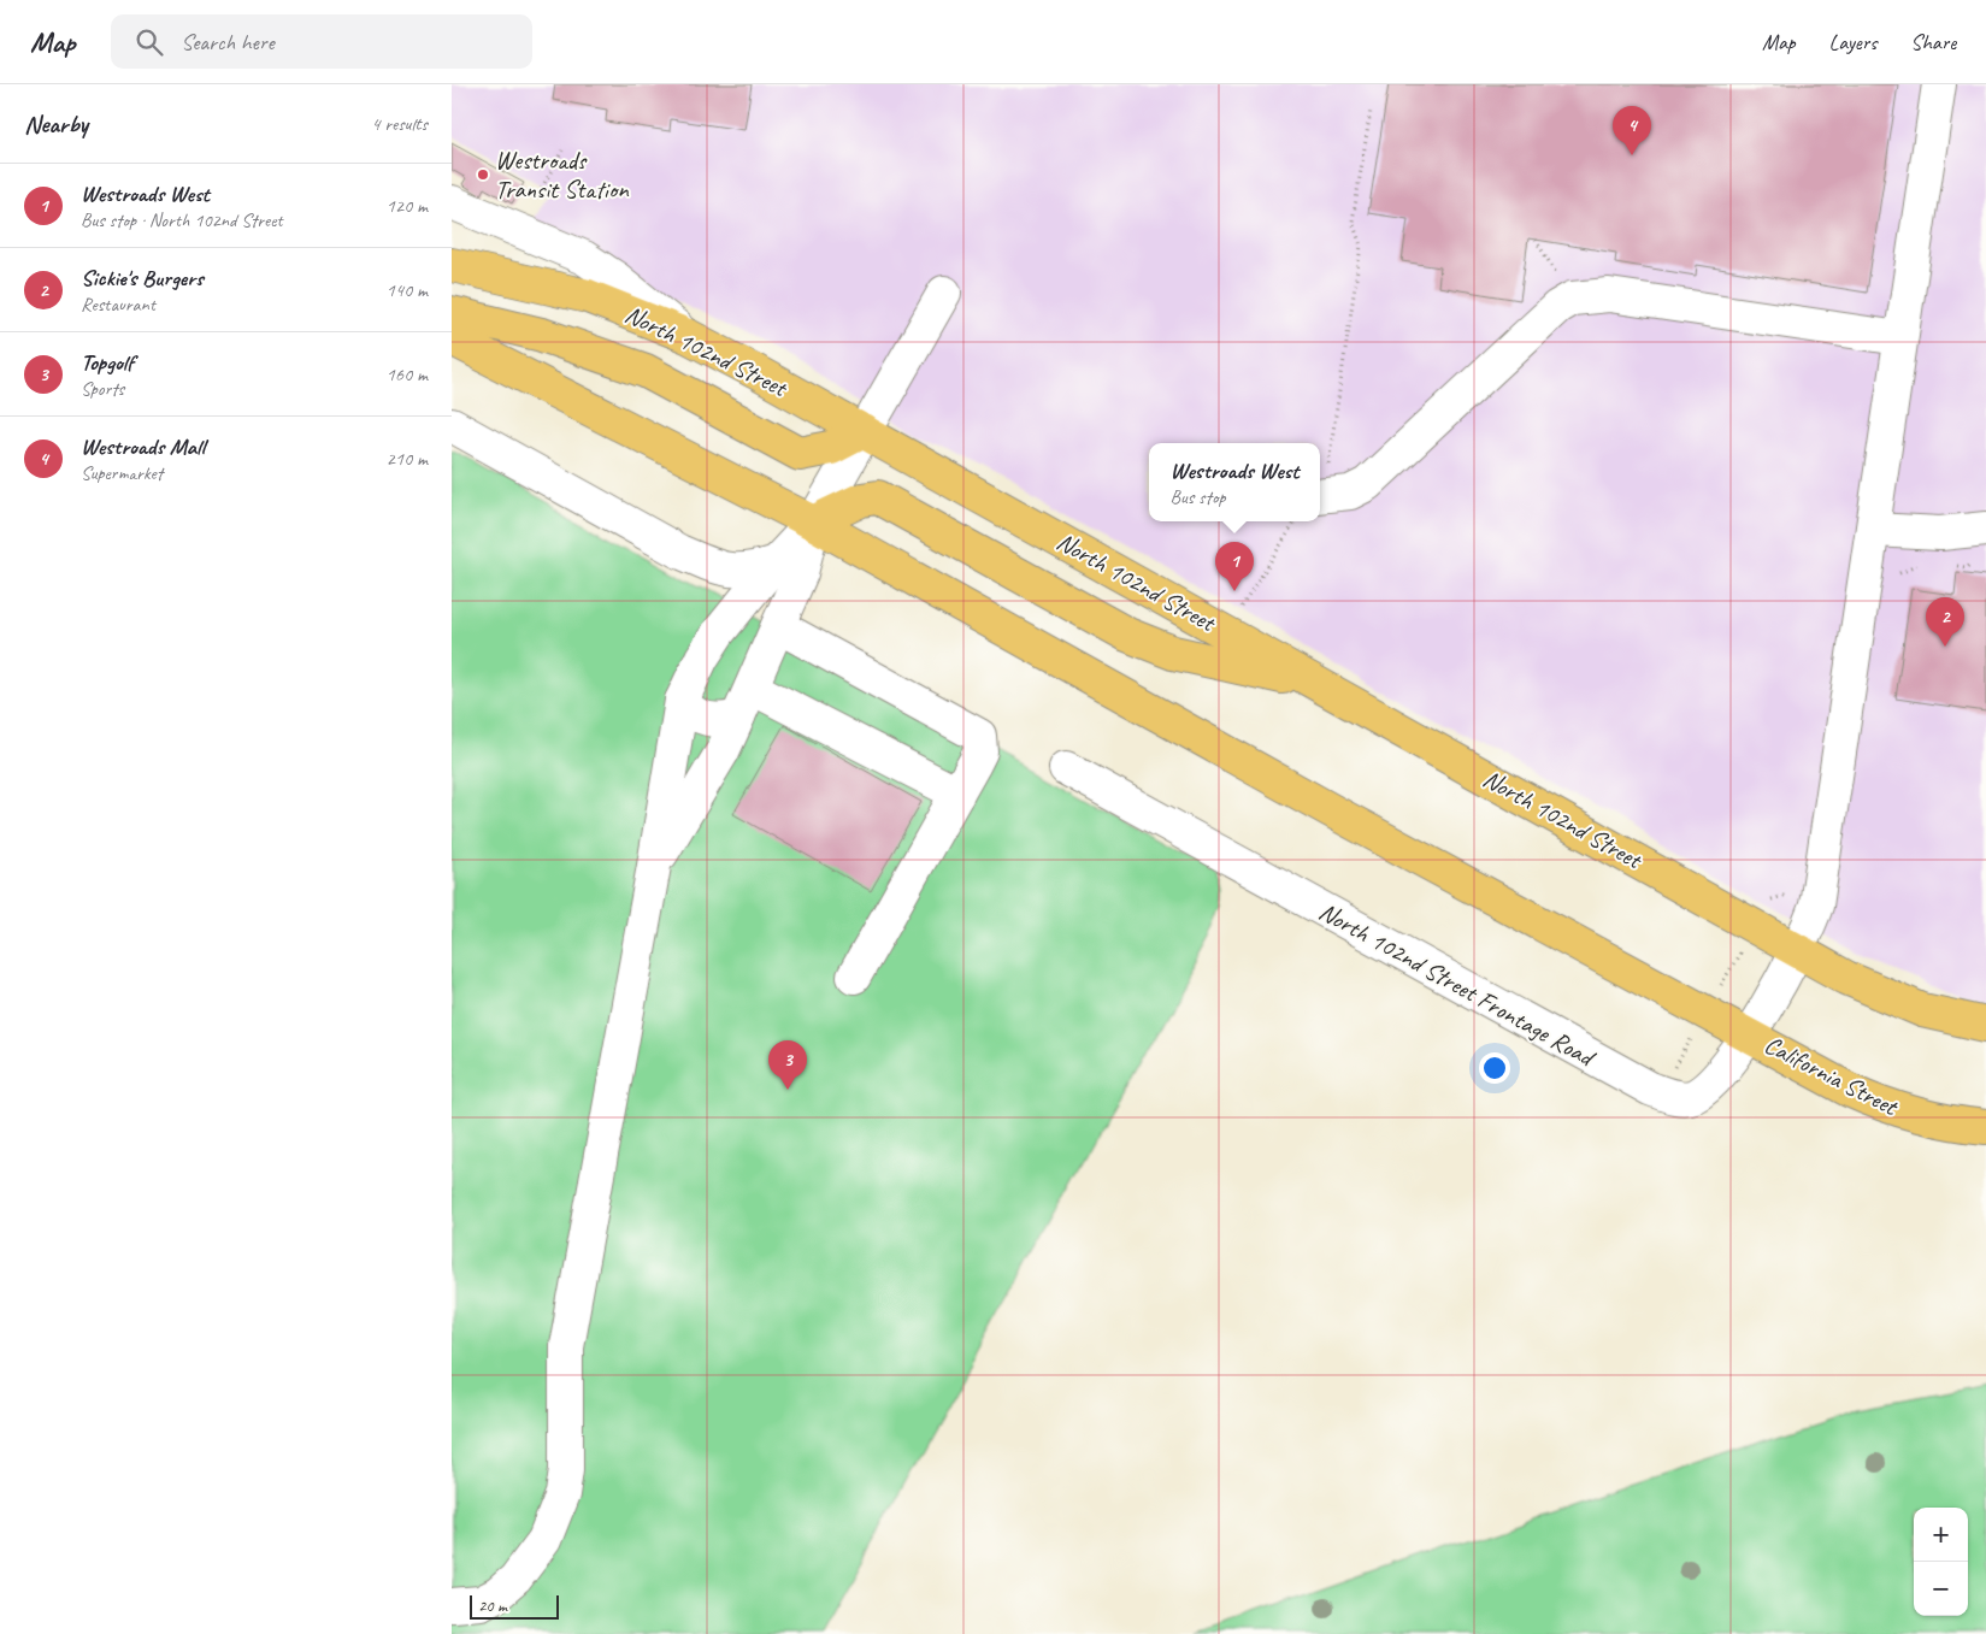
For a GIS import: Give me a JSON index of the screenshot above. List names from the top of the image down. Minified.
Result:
{"streets":{"main road":["North 102nd Street","California Street"],"street":["North 102nd Street Frontage Road"]},"crossings":[["North 102nd Street","North 102nd Street Frontage Road"],["North 102nd Street Frontage Road","California Street"]],"places":["Westroads Transit Station"],"scale_bar":"20 m","page":{"header":"Map","search":"Search here","nav":["Map","Layers","Share"],"heading":["Nearby","4 results"],"pins":["4","1","2","3"],"list":[{"mark":"1","name":"Westroads West","note":"Bus stop · North 102nd Street","value":"120 m"},{"mark":"2","name":"Sickie's Burgers","note":"Restaurant","value":"140 m"},{"mark":"3","name":"Topgolf","note":"Sports","value":"160 m"},{"mark":"4","name":"Westroads Mall","note":"Supermarket","value":"210 m"}],"popup":["Westroads West","Bus stop"],"map_buttons":["+","−"],"scale":"20 m"}}
